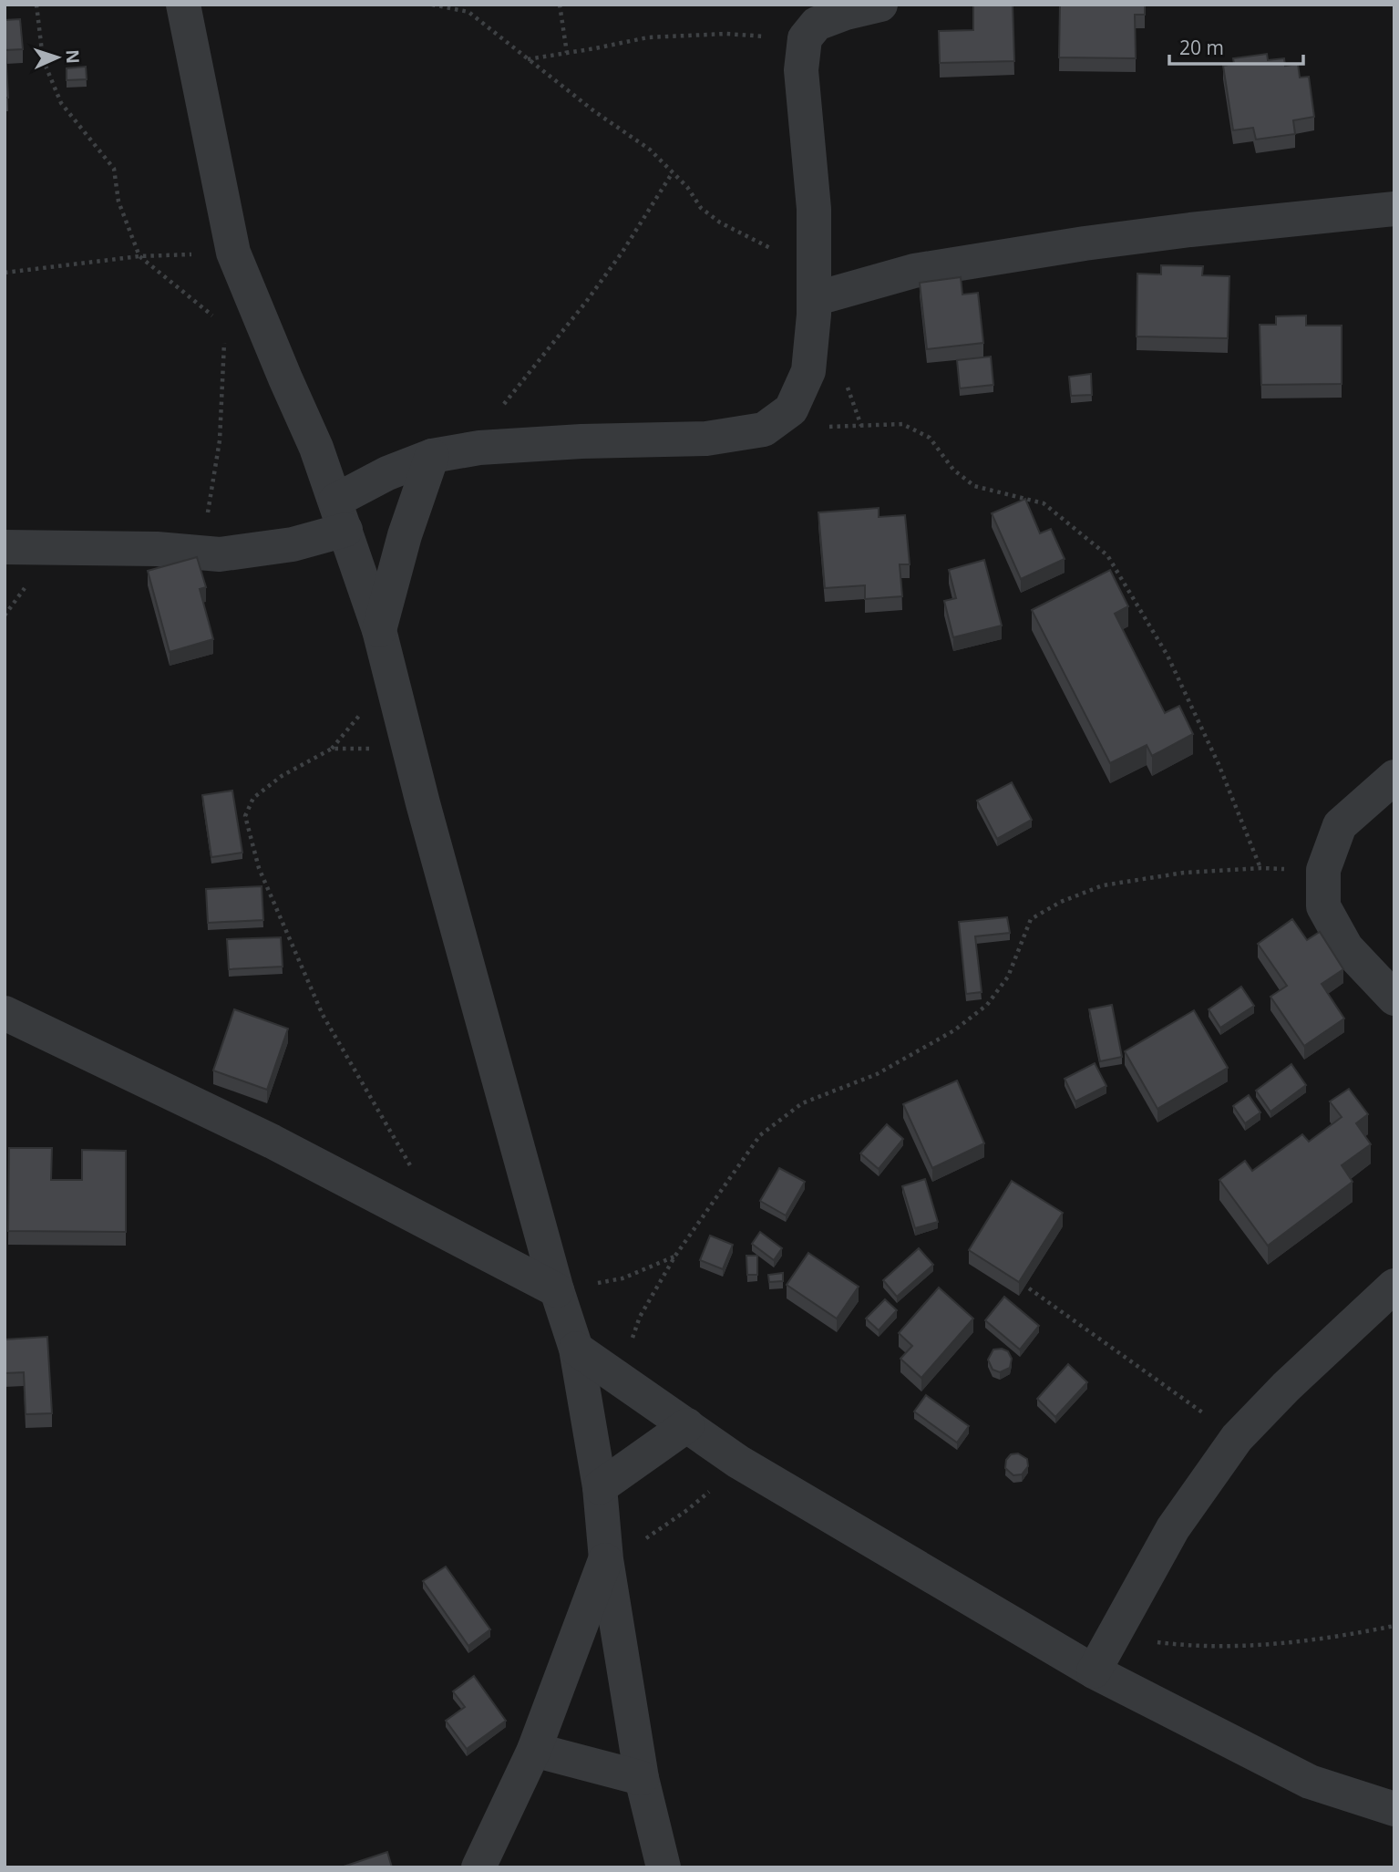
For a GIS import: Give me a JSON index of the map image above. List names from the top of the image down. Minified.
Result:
{"scale_bar":"20 m","north":"right"}
